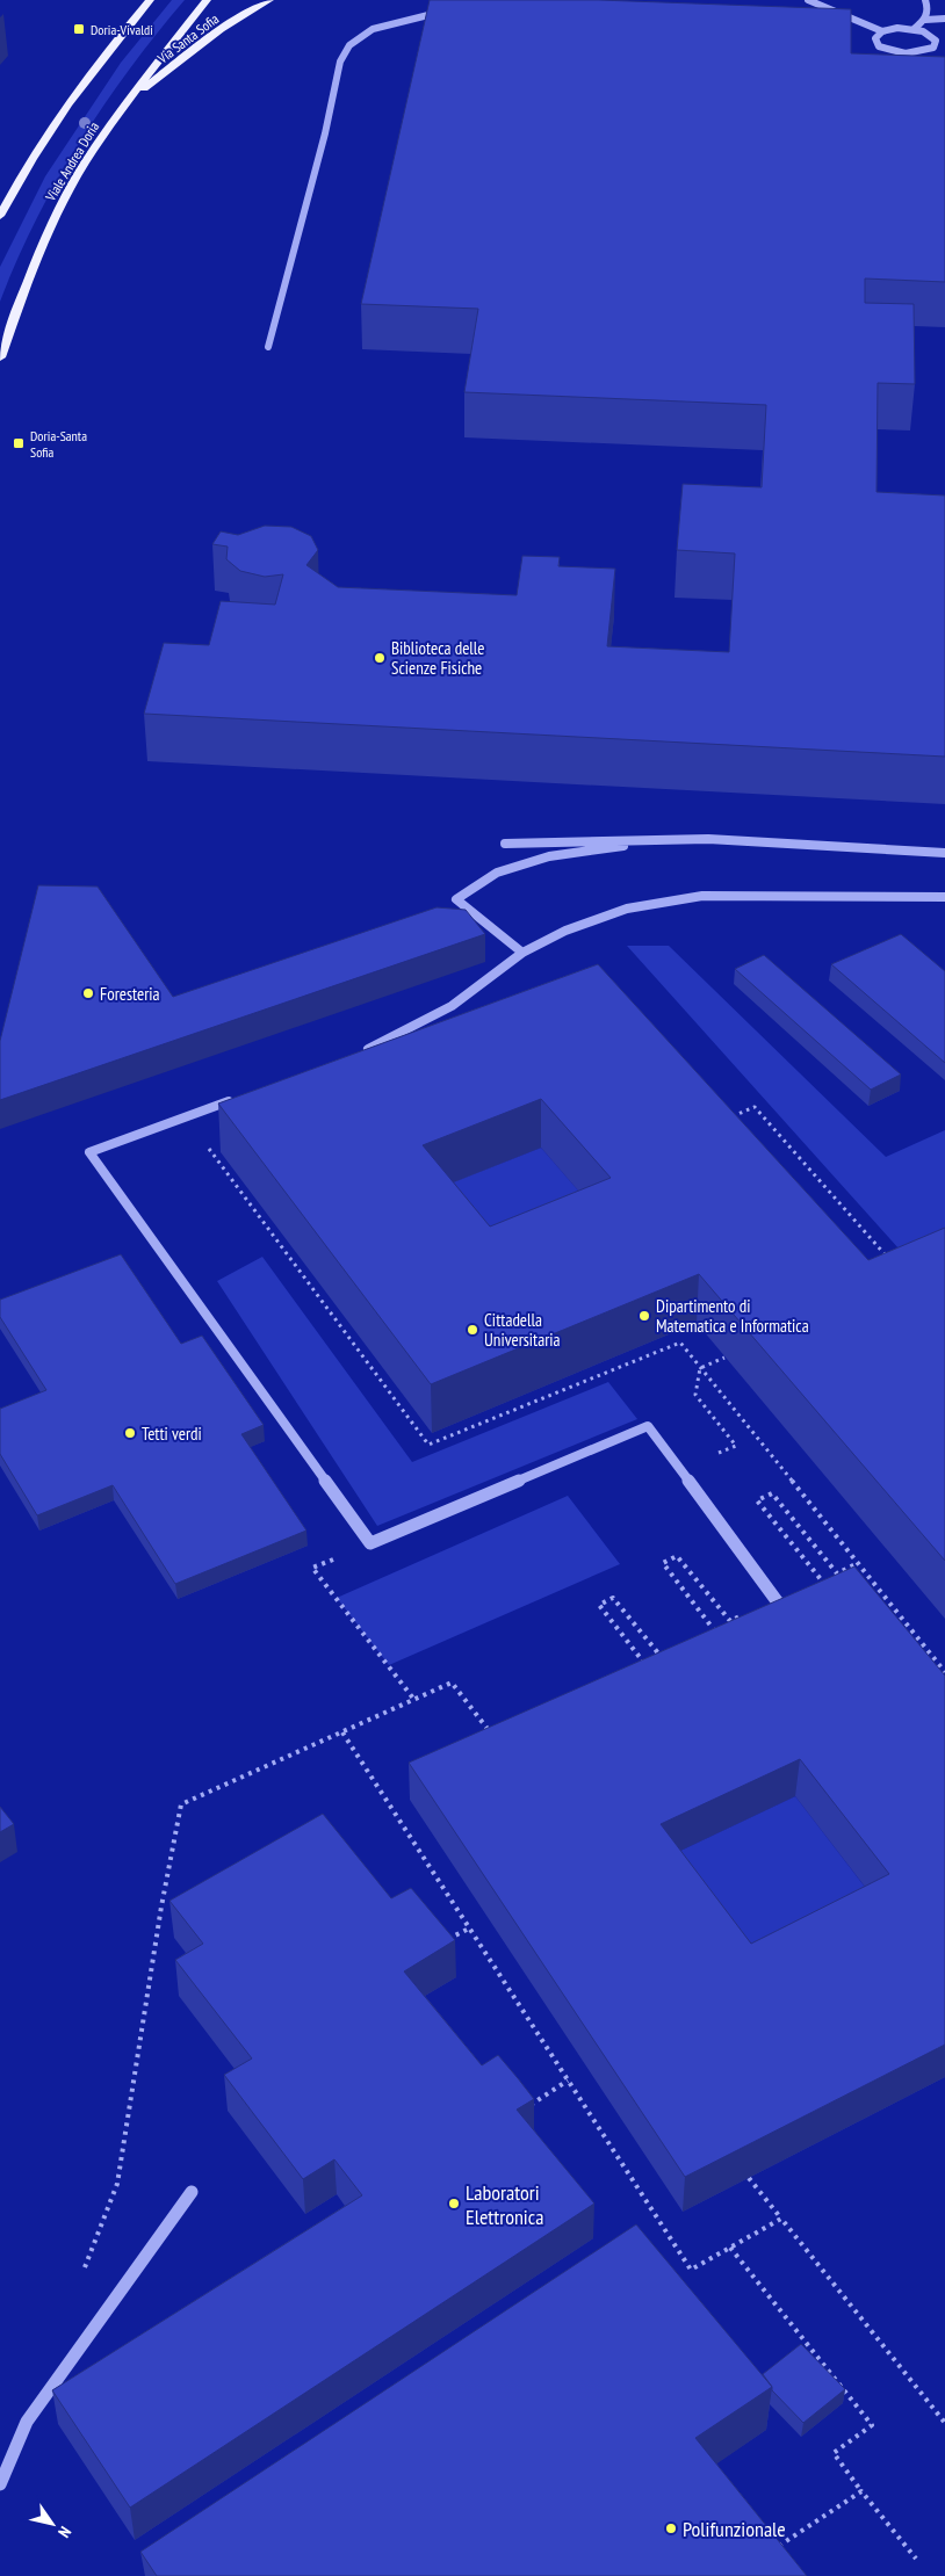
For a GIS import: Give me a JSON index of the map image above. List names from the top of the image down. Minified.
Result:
{"streets":{"main road":["Via Santa Sofia","Viale Andrea Doria"]},"crossings":[["Via Santa Sofia","Viale Andrea Doria"]],"places":{"transit":["Doria-Vivaldi","Doria-Santa Sofia"],"other":["Biblioteca delle Scienze Fisiche","Foresteria","Dipartimento di Matematica e Informatica","Cittadella Universitaria","Tetti verdi","Laboratori Elettronica","Polifunzionale"]},"north":"bottom right"}
